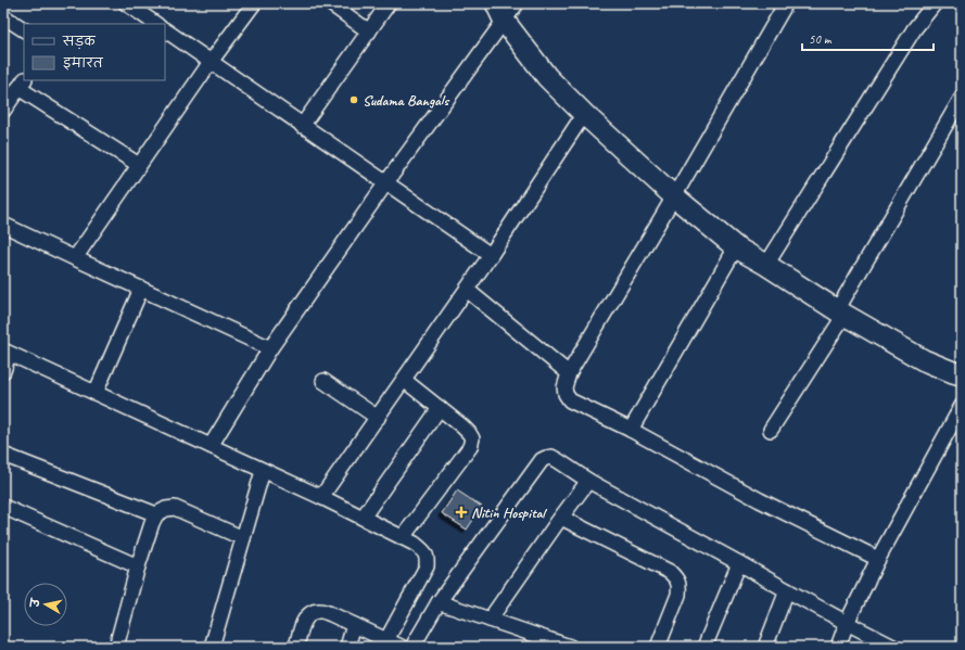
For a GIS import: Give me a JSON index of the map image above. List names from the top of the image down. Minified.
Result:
{"places":{"other":["Sudama Bangals"],"health":["Nitin Hospital"]},"legend":["सड़क","इमारत"],"scale_bar":"50 m","north":"left"}
